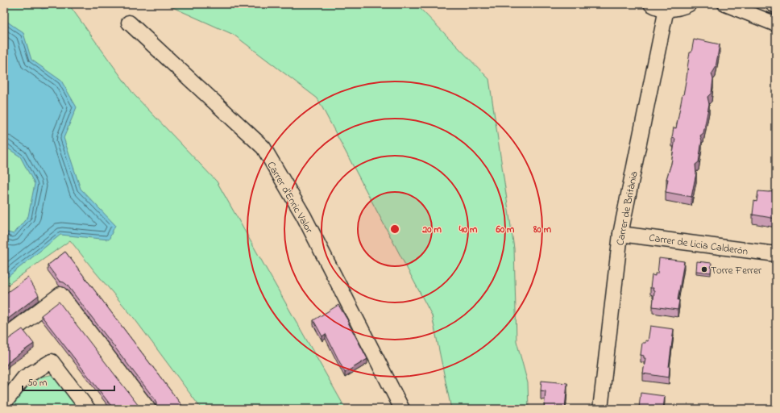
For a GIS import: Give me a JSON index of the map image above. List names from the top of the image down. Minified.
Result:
{"streets":{"street":["Carrer d'Enric Valor","Carrer de Britània","Carrer de Licia Calderón"]},"crossings":[["Carrer de Britània","Carrer de Licia Calderón"]],"places":["Torre Ferrer"],"scale_bar":"50 m","rings":["20 m","40 m","60 m","80 m"]}
